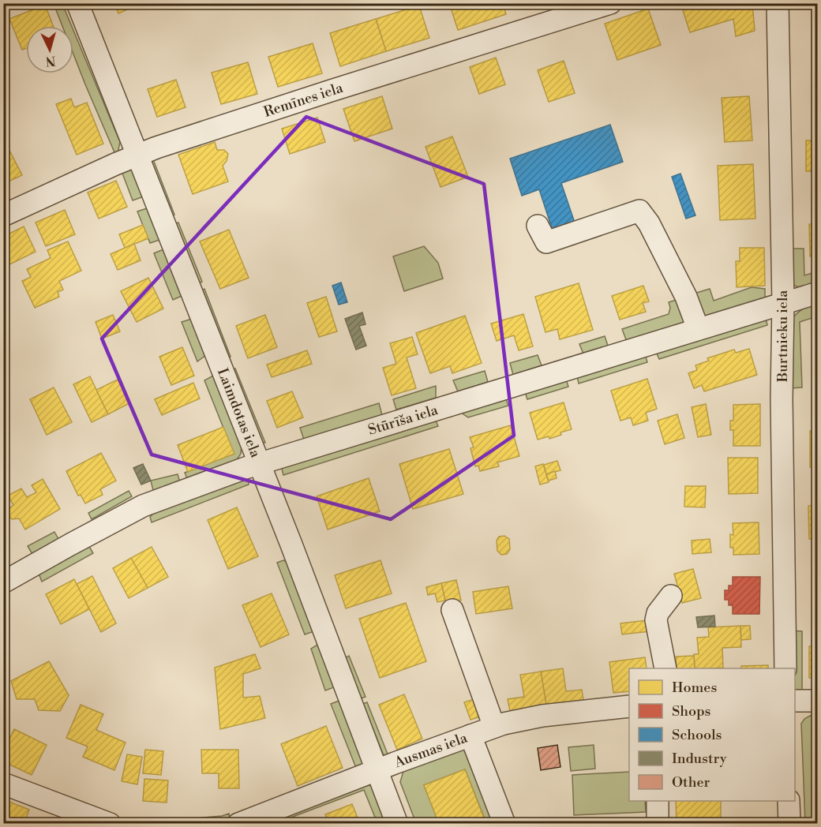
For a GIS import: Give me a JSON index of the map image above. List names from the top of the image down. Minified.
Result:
{"streets":{"street":["Remīnes iela","Burtnieku iela","Laimdotas iela","Stūrīša iela","Ausmas iela"]},"crossings":[["Remīnes iela","Laimdotas iela"],["Burtnieku iela","Stūrīša iela"],["Laimdotas iela","Stūrīša iela"],["Laimdotas iela","Ausmas iela"]],"legend":["Homes","Shops","Schools","Industry","Other"],"north":"bottom"}
